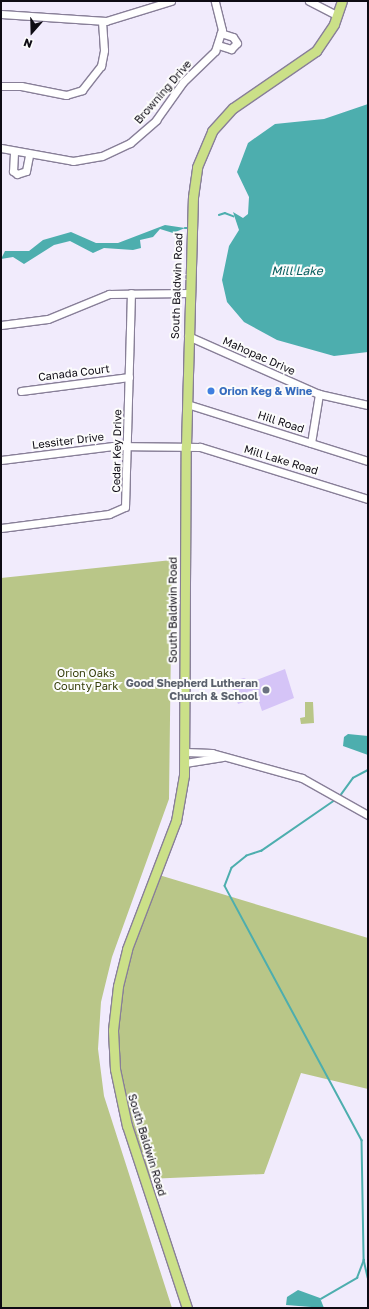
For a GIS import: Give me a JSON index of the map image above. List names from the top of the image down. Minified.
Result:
{"streets":{"main road":["South Baldwin Road"],"street":["Browning Drive","Mahopac Drive","Canada Court","Hill Road","Lessiter Drive","Cedar Key Drive","Mill Lake Road"]},"crossings":[["South Baldwin Road","Mahopac Drive"],["South Baldwin Road","Hill Road"],["South Baldwin Road","Lessiter Drive"],["South Baldwin Road","Mill Lake Road"],["Canada Court","Cedar Key Drive"],["Lessiter Drive","Cedar Key Drive"],["Lessiter Drive","Mill Lake Road"]],"water":["Mill Lake"],"parks":["Orion Oaks County Park"],"places":["Orion Keg & Wine","Good Shepherd Lutheran Church & School"],"north":"bottom"}
